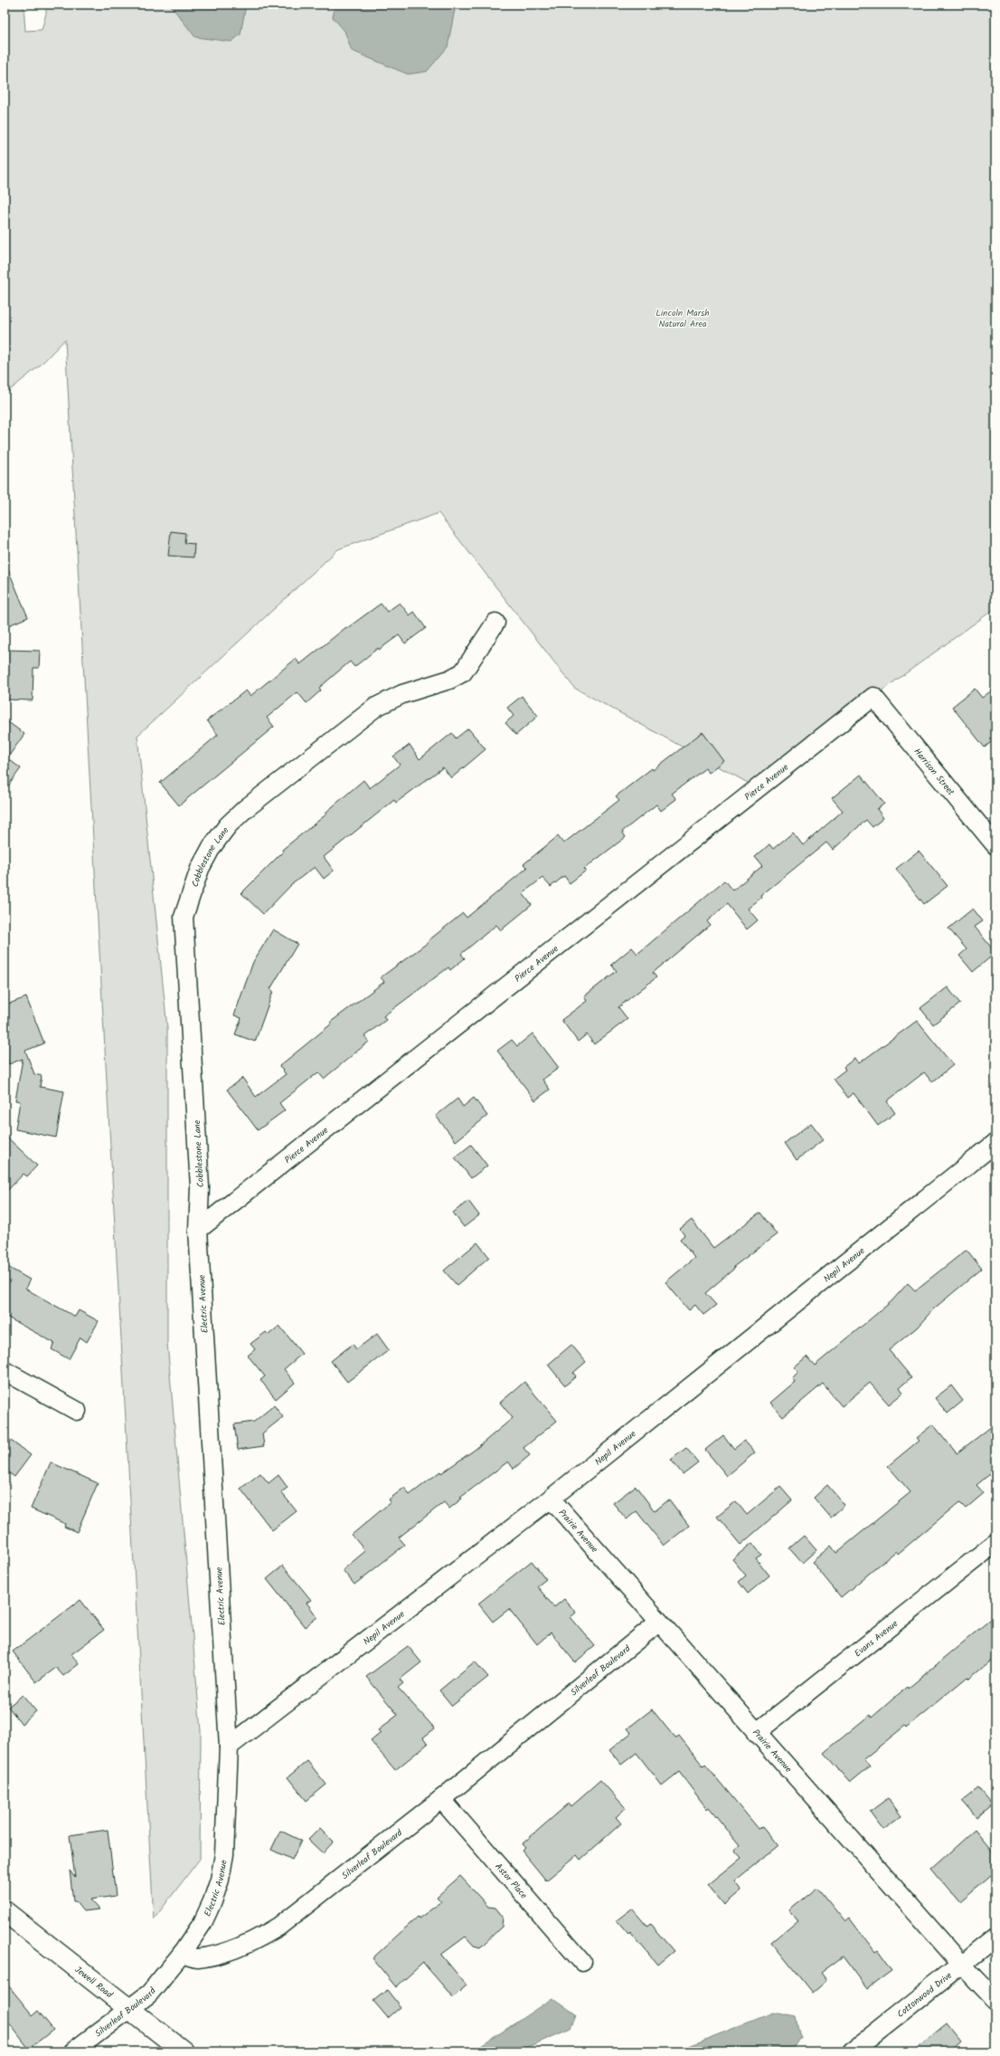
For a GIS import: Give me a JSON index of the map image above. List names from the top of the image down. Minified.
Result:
{"streets":{"street":["Harrison Street","Pierce Avenue","Cobblestone Lane","Nepil Avenue","Electric Avenue","Prairie Avenue","Evans Avenue","Silverleaf Boulevard","Astor Place","Jewell Road","Cottonwood Drive"]},"crossings":[["Harrison Street","Pierce Avenue"],["Pierce Avenue","Cobblestone Lane"],["Pierce Avenue","Electric Avenue"],["Cobblestone Lane","Electric Avenue"],["Nepil Avenue","Electric Avenue"],["Nepil Avenue","Prairie Avenue"],["Electric Avenue","Silverleaf Boulevard"],["Prairie Avenue","Evans Avenue"],["Prairie Avenue","Silverleaf Boulevard"],["Prairie Avenue","Cottonwood Drive"],["Silverleaf Boulevard","Astor Place"],["Silverleaf Boulevard","Jewell Road"]],"parks":["Lincoln Marsh Natural Area"]}
